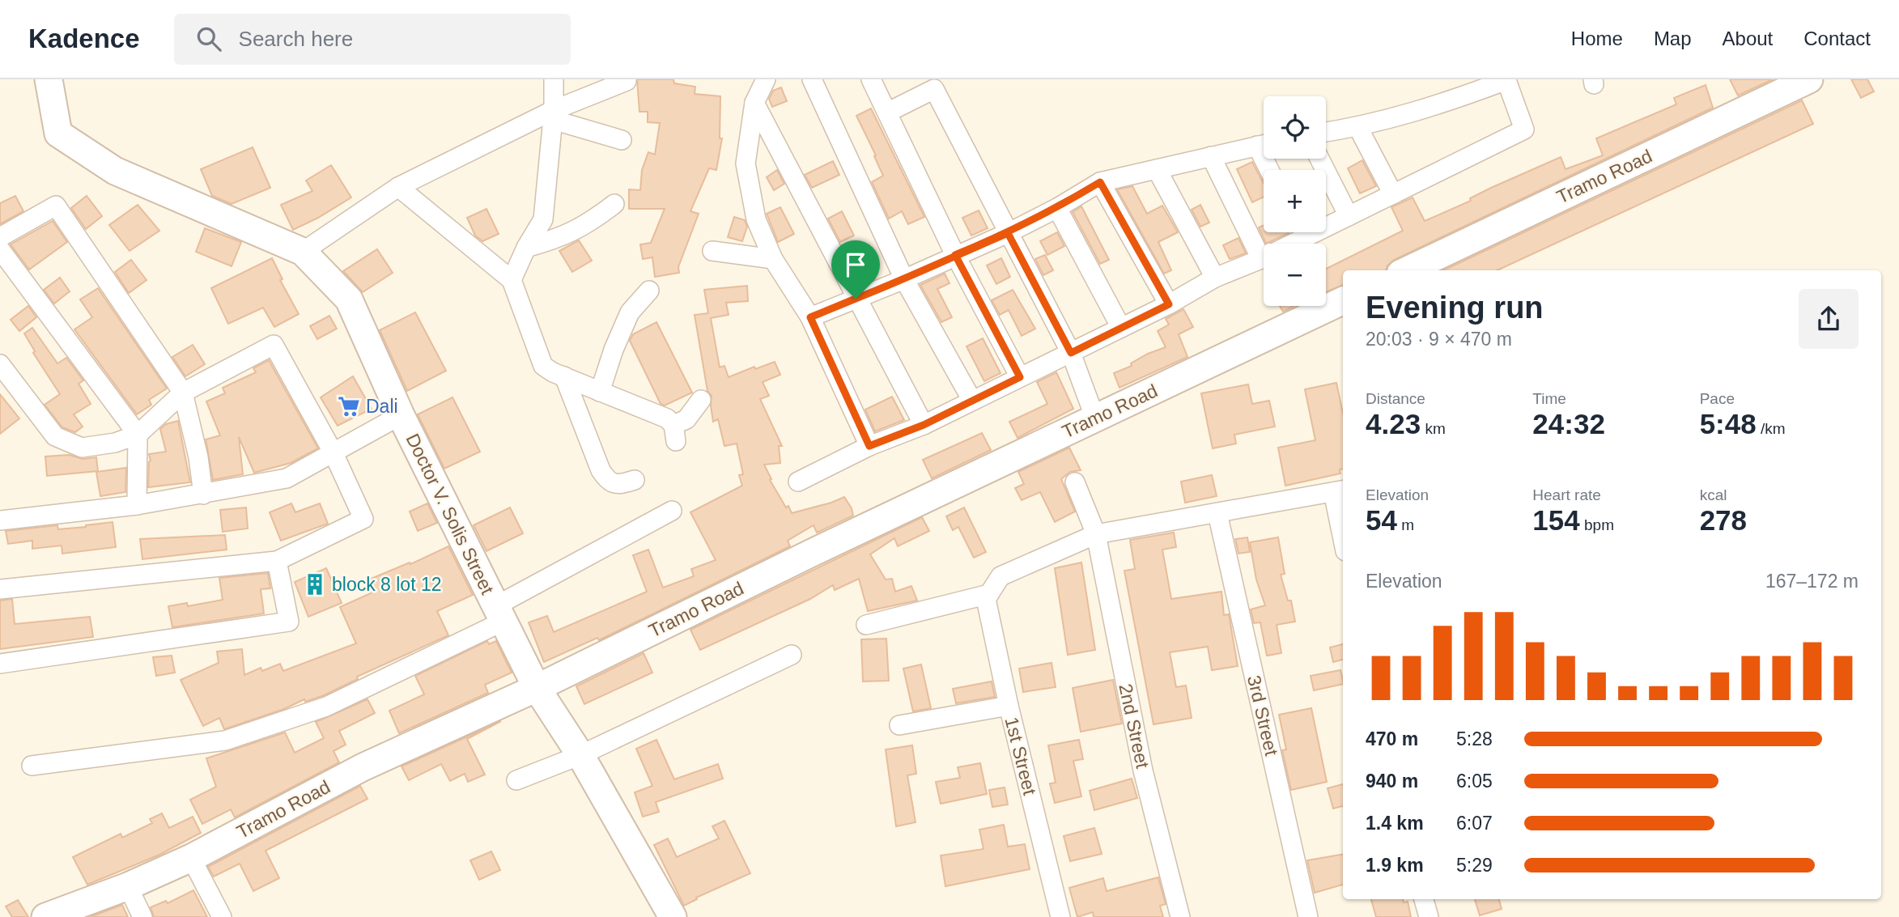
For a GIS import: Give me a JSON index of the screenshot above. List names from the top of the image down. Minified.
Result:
{"streets":{"street":["Tramo Road","Doctor V. Solis Street","3rd Street","2nd Street","1st Street"]},"crossings":[["Tramo Road","Doctor V. Solis Street"]],"places":{"supermarket":["Dali"],"building":["block 8 lot 12"]},"page":{"header":"Kadence","search":"Search here","nav":["Home","Map","About","Contact"],"map_buttons":["+","−"],"heading":["Evening run","20:03 · 9 × 470 m"],"stats":[["Distance","4.23 km"],["Time","24:32"],["Pace","5:48 /km"],["Elevation","54 m"],["Heart rate","154 bpm"],["kcal","278"]],"chart":["Elevation","167–172 m"],"list":[{"name":"470 m","note":"5:28"},{"name":"940 m","note":"6:05"},{"name":"1.4 km","note":"6:07"},{"name":"1.9 km","note":"5:29"}]}}
